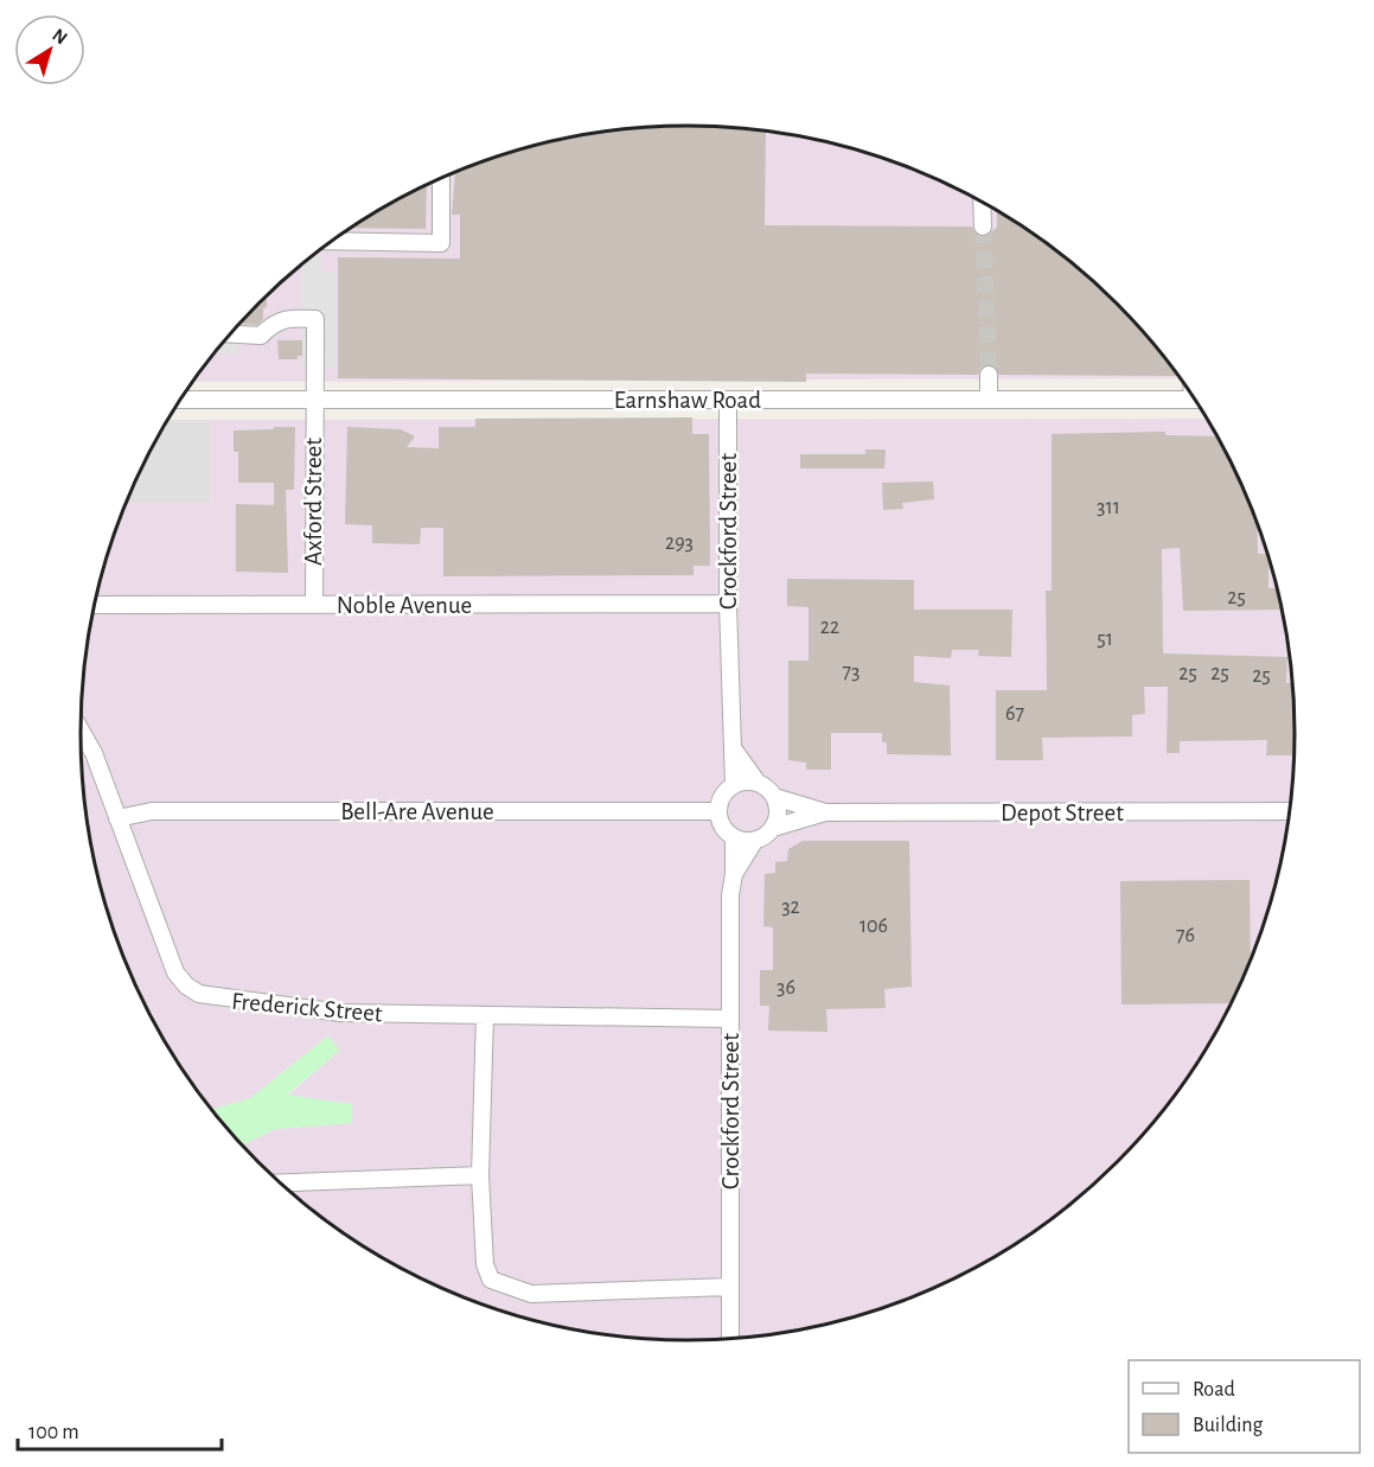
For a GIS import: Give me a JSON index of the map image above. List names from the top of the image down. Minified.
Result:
{"streets":{"street":["Earnshaw Road","Axford Street","Crockford Street","Noble Avenue","Bell-Are Avenue","Depot Street","Frederick Street"]},"crossings":[["Earnshaw Road","Axford Street"],["Earnshaw Road","Crockford Street"],["Axford Street","Noble Avenue"],["Crockford Street","Noble Avenue"],["Crockford Street","Bell-Are Avenue"],["Crockford Street","Depot Street"],["Crockford Street","Frederick Street"],["Bell-Are Avenue","Depot Street"],["Bell-Are Avenue","Frederick Street"]],"house_numbers":["311","293","25","22","51","73","25","25","25","67","32","106","76","36"],"legend":["Road","Building"],"scale_bar":"100 m","north":"top right"}
